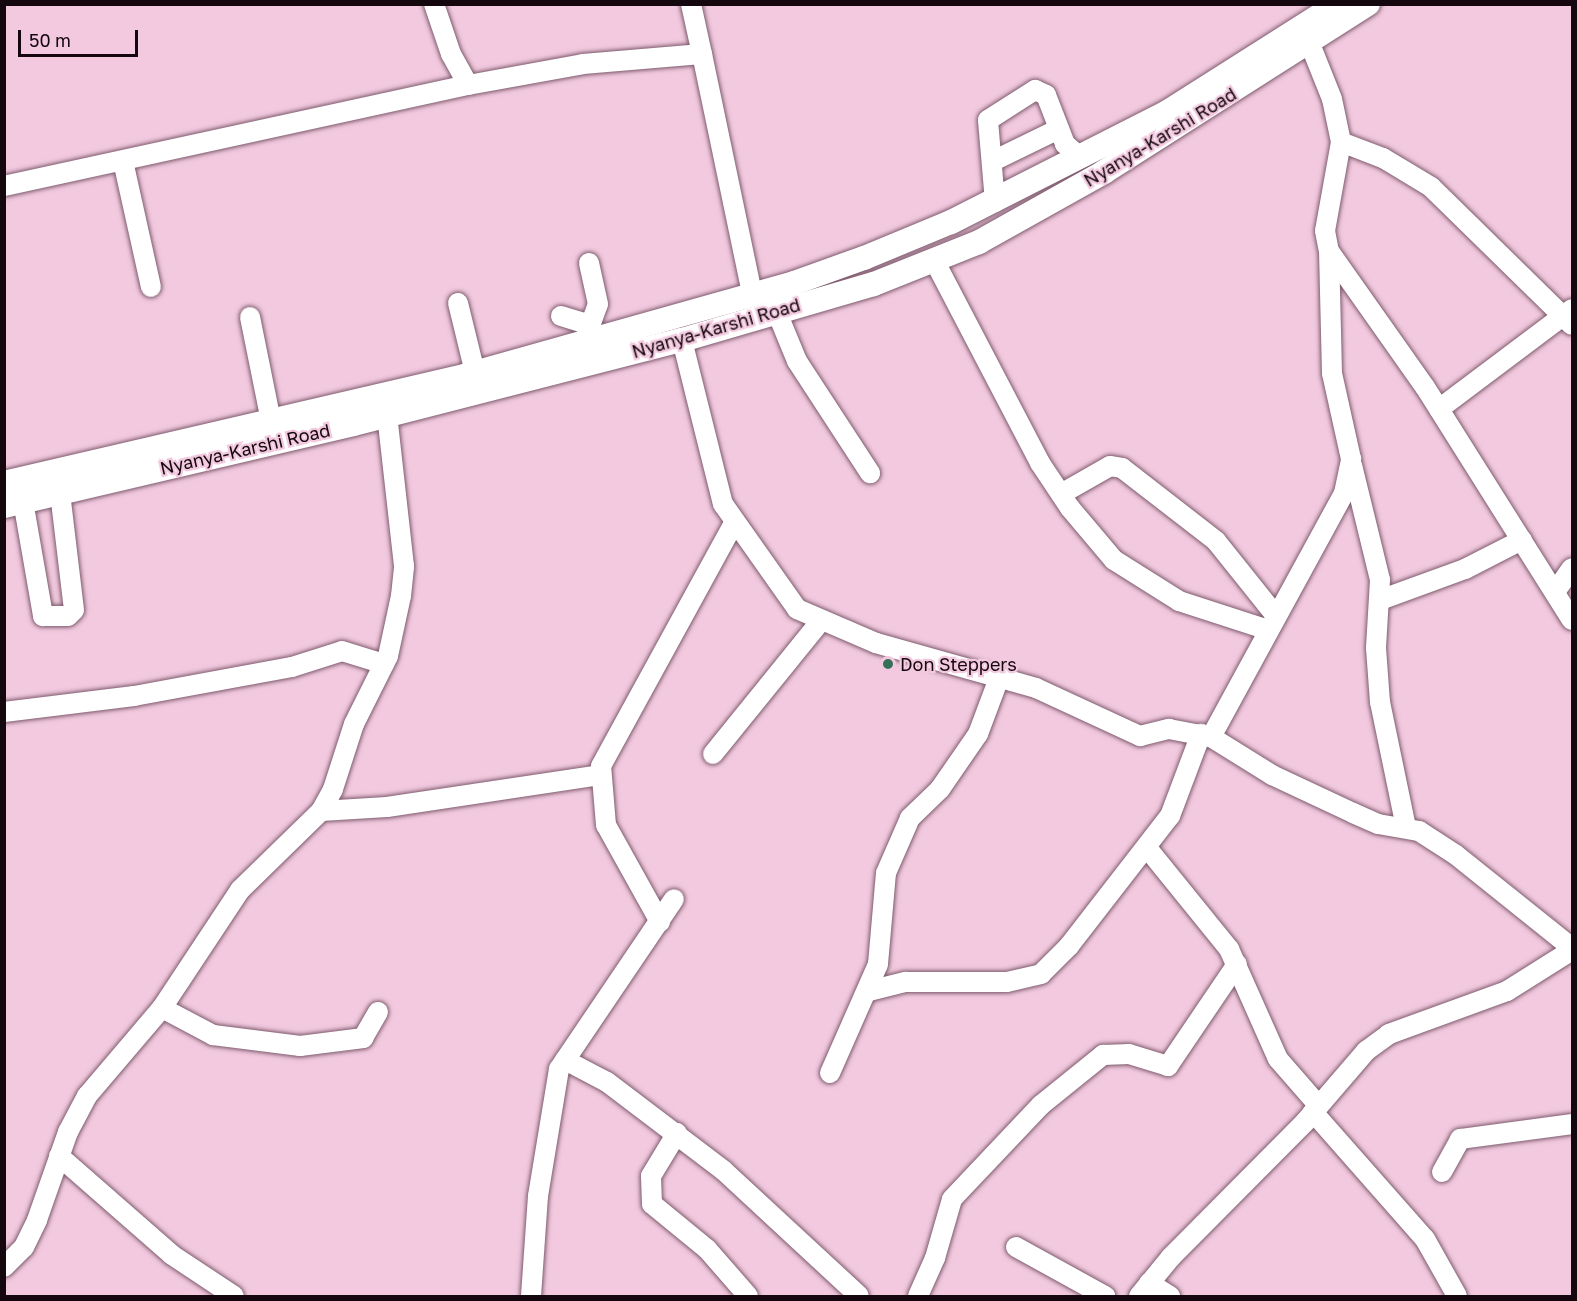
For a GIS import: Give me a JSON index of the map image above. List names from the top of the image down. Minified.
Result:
{"streets":{"main road":["Nyanya-Karshi Road"]},"places":["Don Steppers"],"scale_bar":"50 m"}
